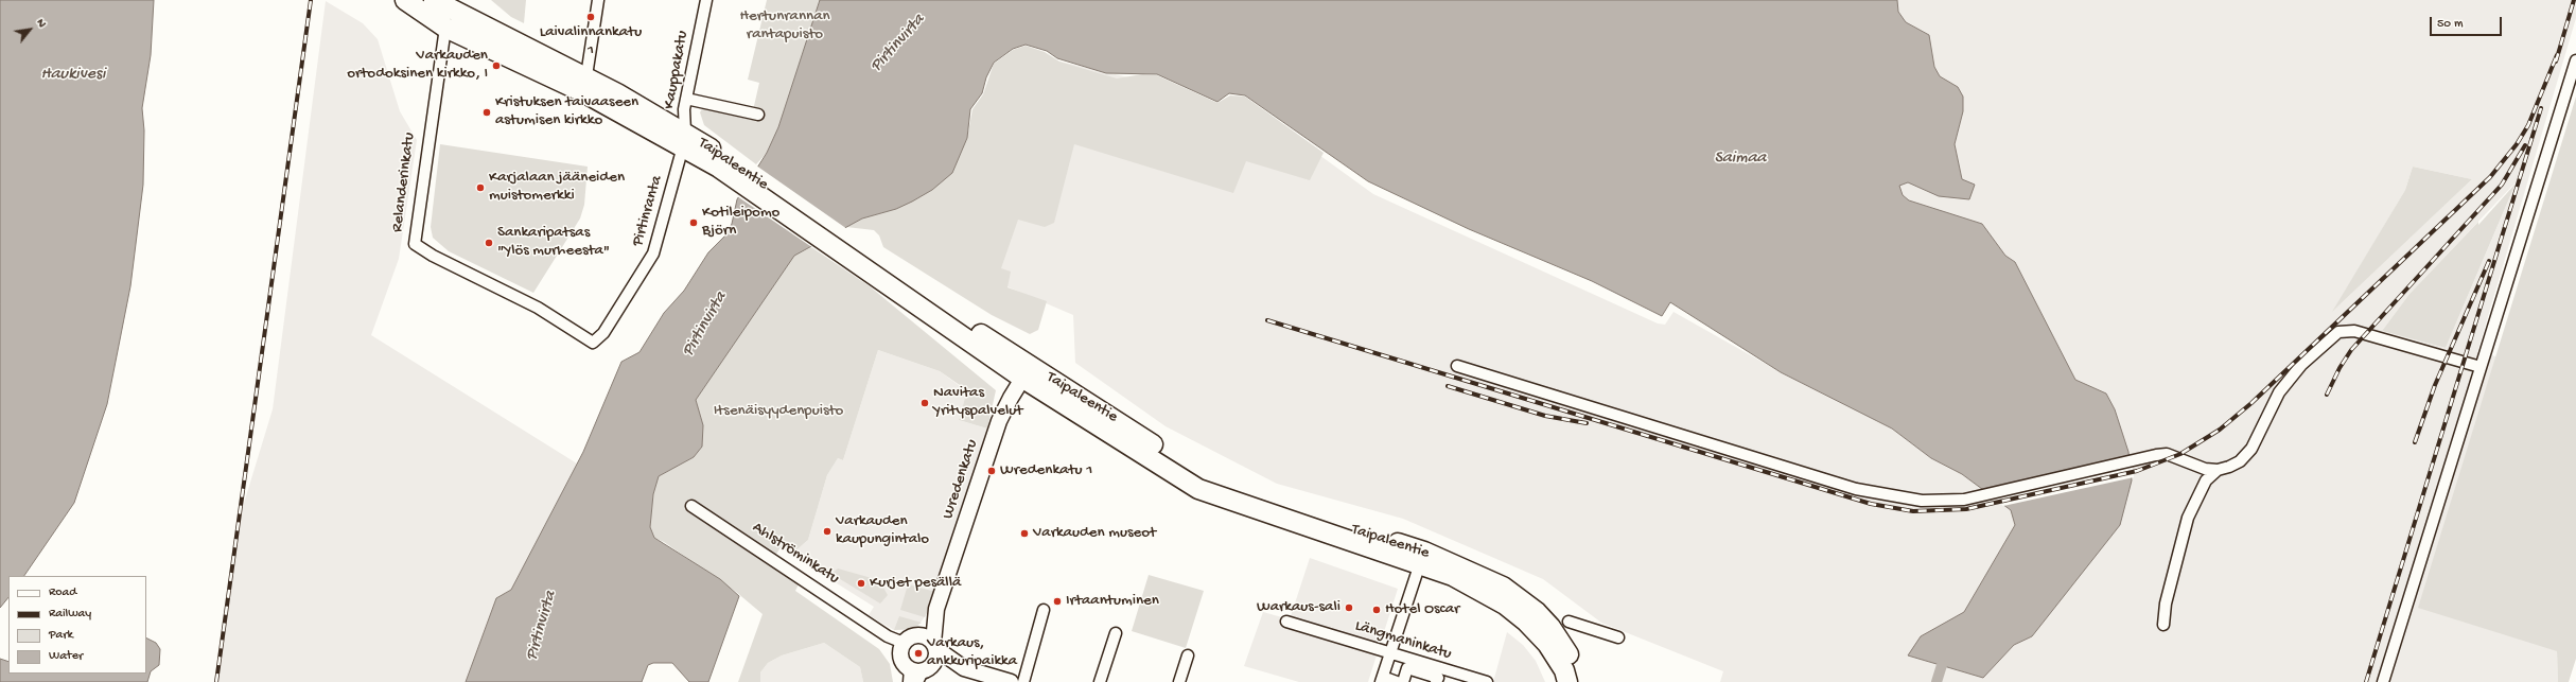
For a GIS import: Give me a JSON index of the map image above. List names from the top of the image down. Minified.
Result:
{"streets":{"highway":["Taipaleentie"],"street":["Kauppakatu","Relanderinkatu","Pirtinranta","Wredenkatu","Ahlströminkatu","Längmaninkatu"]},"crossings":[["Kauppakatu","Taipaleentie"],["Kauppakatu","Pirtinranta"],["Taipaleentie","Pirtinranta"],["Taipaleentie","Wredenkatu"],["Relanderinkatu","Pirtinranta"],["Wredenkatu","Ahlströminkatu"]],"water":["Pirtinvirta","Haukivesi","Saimaa"],"parks":["Hertunrannan rantapuisto","Itsenäisyydenpuisto"],"places":["Laivalinnankatu 1","Varkauden ortodoksinen kirkko, I","Kristuksen taivaaseen astumisen kirkko","Karjalaan jääneiden muistomerkki","Kotileipomo Björn","Sankaripatsas \"Ylös murheesta\"","Navitas Yrityspalvelut","Wredenkatu 1","Varkauden kaupungintalo","Varkauden museot","Kurjet pesällä","Irtaantuminen","Warkaus-sali","Hotel Oscar","Varkaus, ankkuripaikka"],"legend":["Road","Railway","Park","Water"],"scale_bar":"50 m","north":"top right"}
